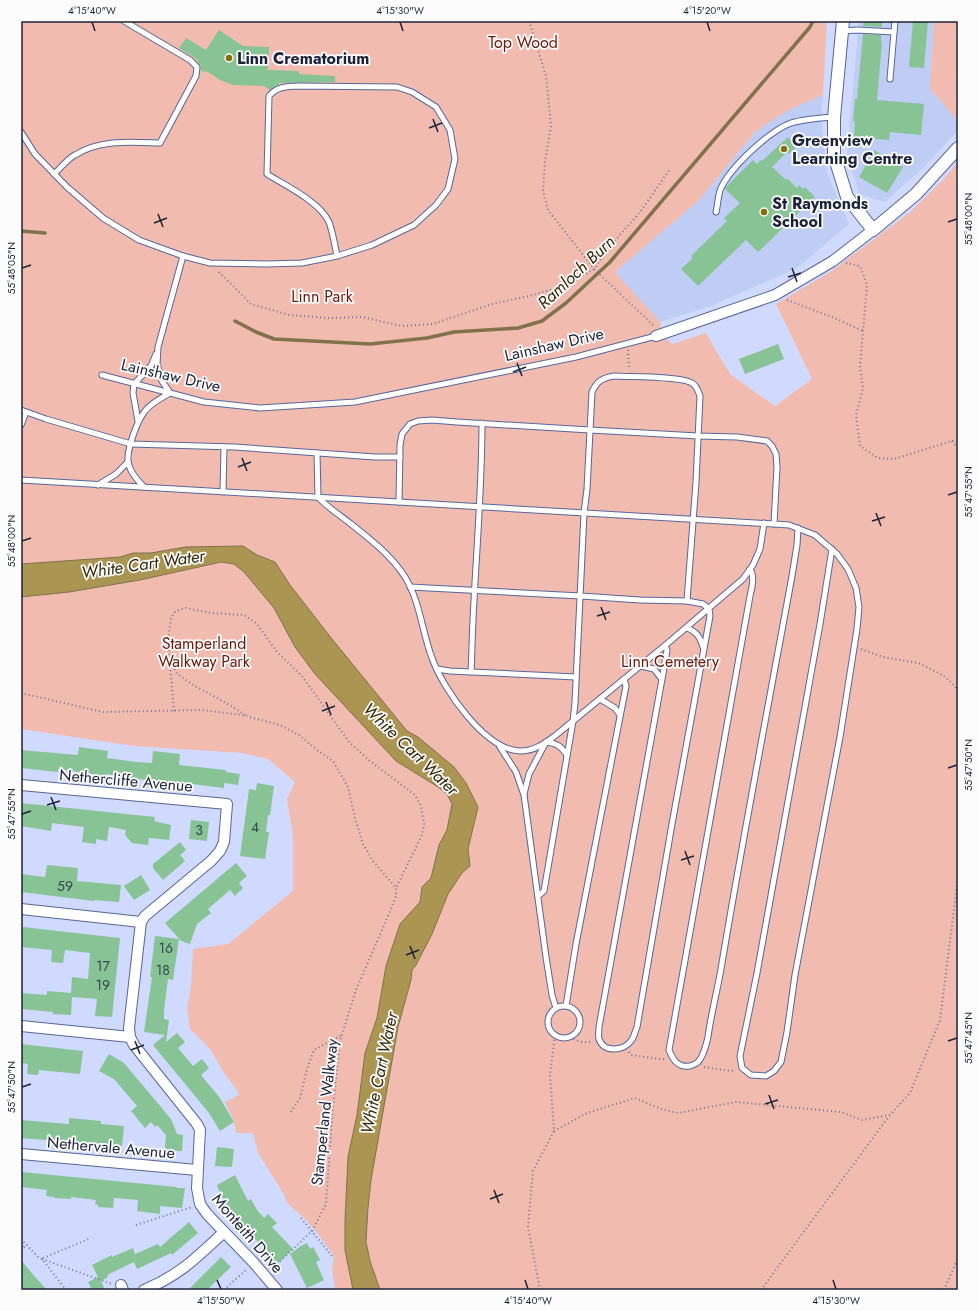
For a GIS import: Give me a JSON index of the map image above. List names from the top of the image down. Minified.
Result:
{"streets":{"street":["Lainshaw Drive","Nethercliffe Avenue","Nethervale Avenue","Monteith Drive"],"path":["Stamperland Walkway"]},"crossings":[["Stamperland Walkway","Monteith Drive"],["Nethervale Avenue","Monteith Drive"]],"water":["Ramloch Burn","White Cart Water"],"parks":["Top Wood","Linn Park","Stamperland Walkway Park","Linn Cemetery"],"places":["Linn Crematorium","Greenview Learning Centre","St Raymonds School"],"house_numbers":["4","3","59","16","17","18","19"],"coordinates":["4°15'40\"W","4°15'30\"W","4°15'20\"W","55°48'00\"N","55°48'05\"N","55°47'55\"N","55°47'50\"N","55°47'45\"N","4°15'50\"W"]}
